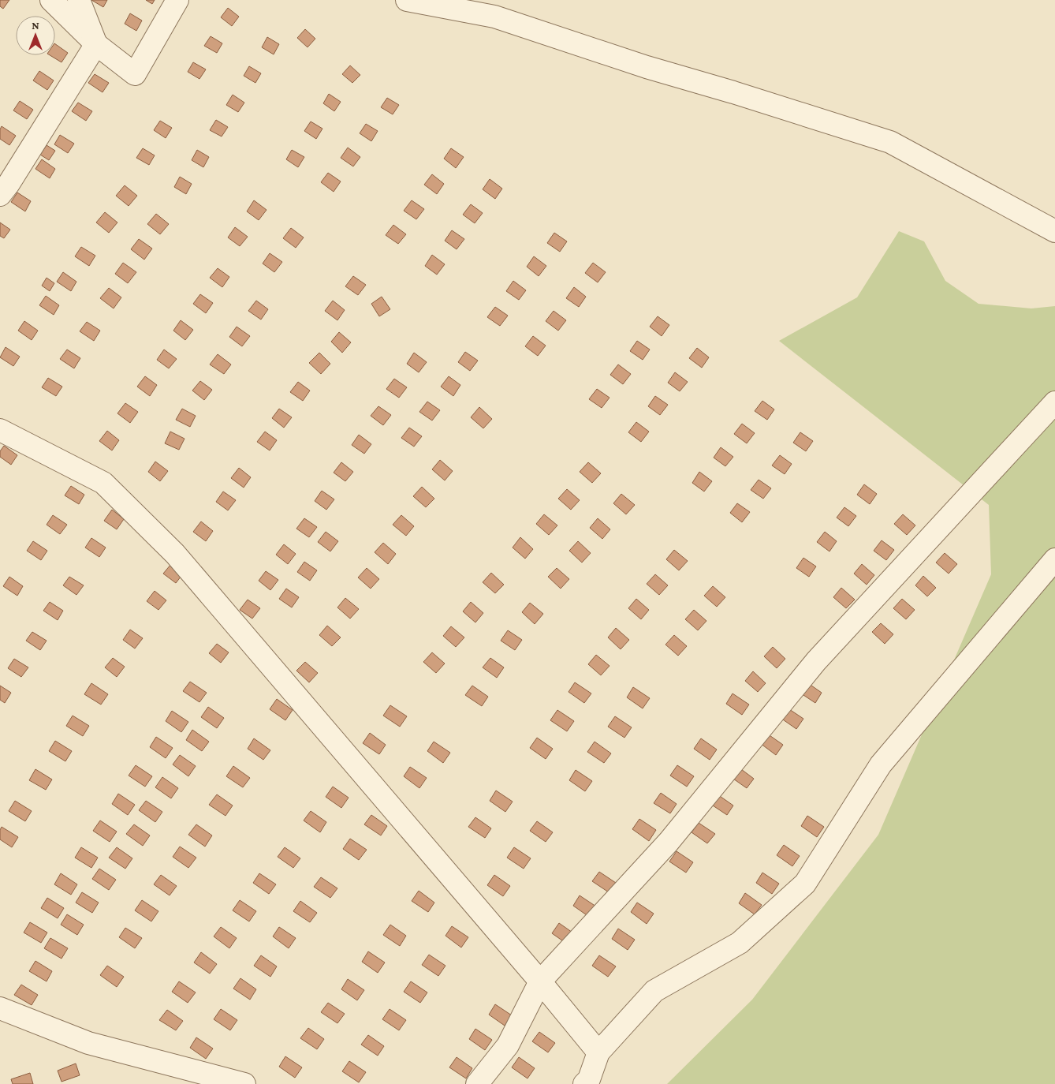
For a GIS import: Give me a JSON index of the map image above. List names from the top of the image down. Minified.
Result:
{"north":"top"}
